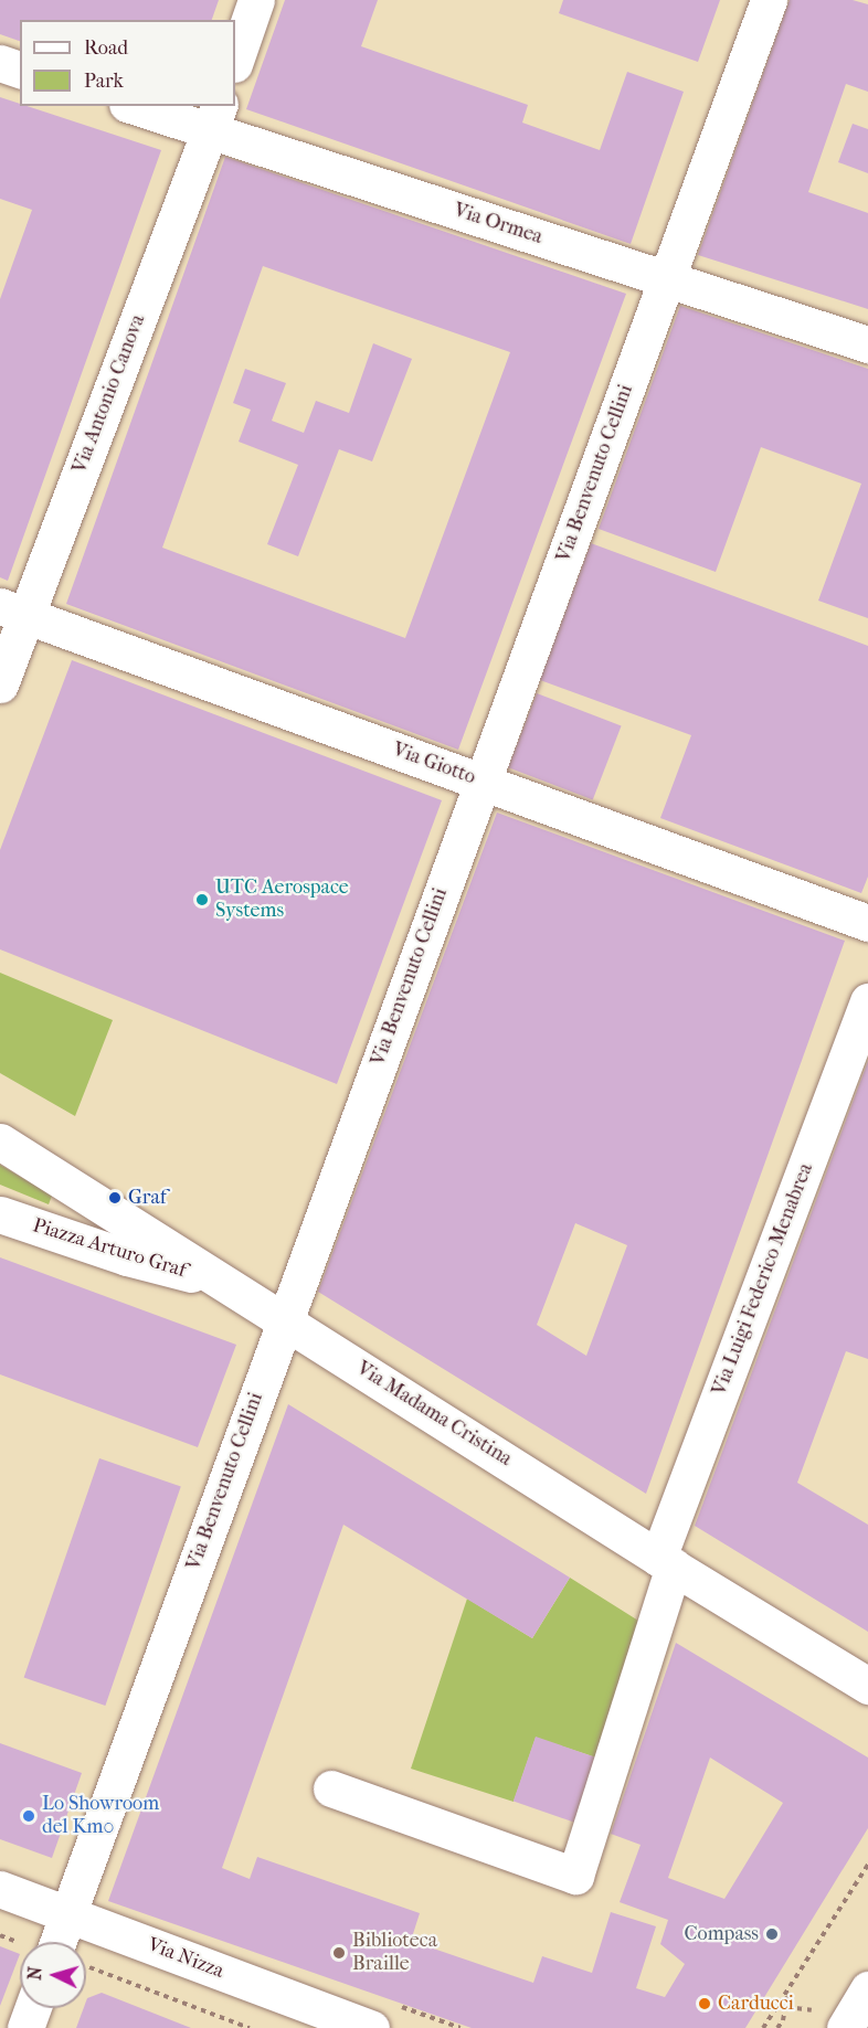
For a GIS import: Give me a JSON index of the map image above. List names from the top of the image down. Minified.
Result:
{"streets":{"street":["Via Ormea","Via Antonio Canova","Via Benvenuto Cellini","Via Giotto","Piazza Arturo Graf","Via Luigi Federico Menabrea","Via Madama Cristina","Via Nizza"]},"crossings":[["Via Ormea","Via Antonio Canova"],["Via Ormea","Via Benvenuto Cellini"],["Via Antonio Canova","Via Giotto"],["Via Benvenuto Cellini","Via Giotto"],["Via Benvenuto Cellini","Via Madama Cristina"],["Via Benvenuto Cellini","Via Nizza"],["Piazza Arturo Graf","Via Madama Cristina"],["Via Luigi Federico Menabrea","Via Madama Cristina"]],"places":["UTC Aerospace Systems","Graf","Lo Showroom del Km0","Compass","Biblioteca Braille","Carducci"],"legend":["Road","Park"],"north":"left"}
